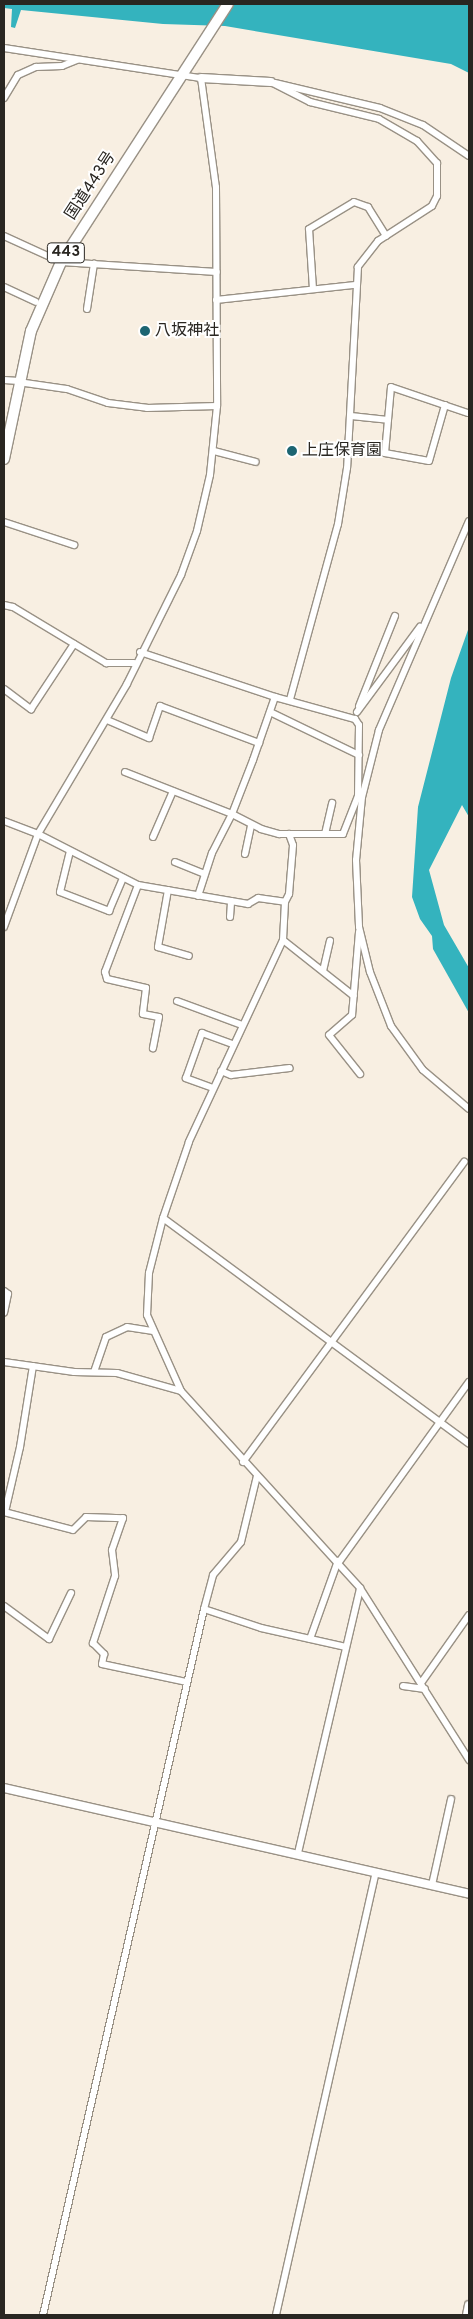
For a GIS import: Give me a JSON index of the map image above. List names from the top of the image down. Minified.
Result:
{"streets":{"highway":["国道443号","443"]},"places":["八坂神社","上庄保育園"]}
